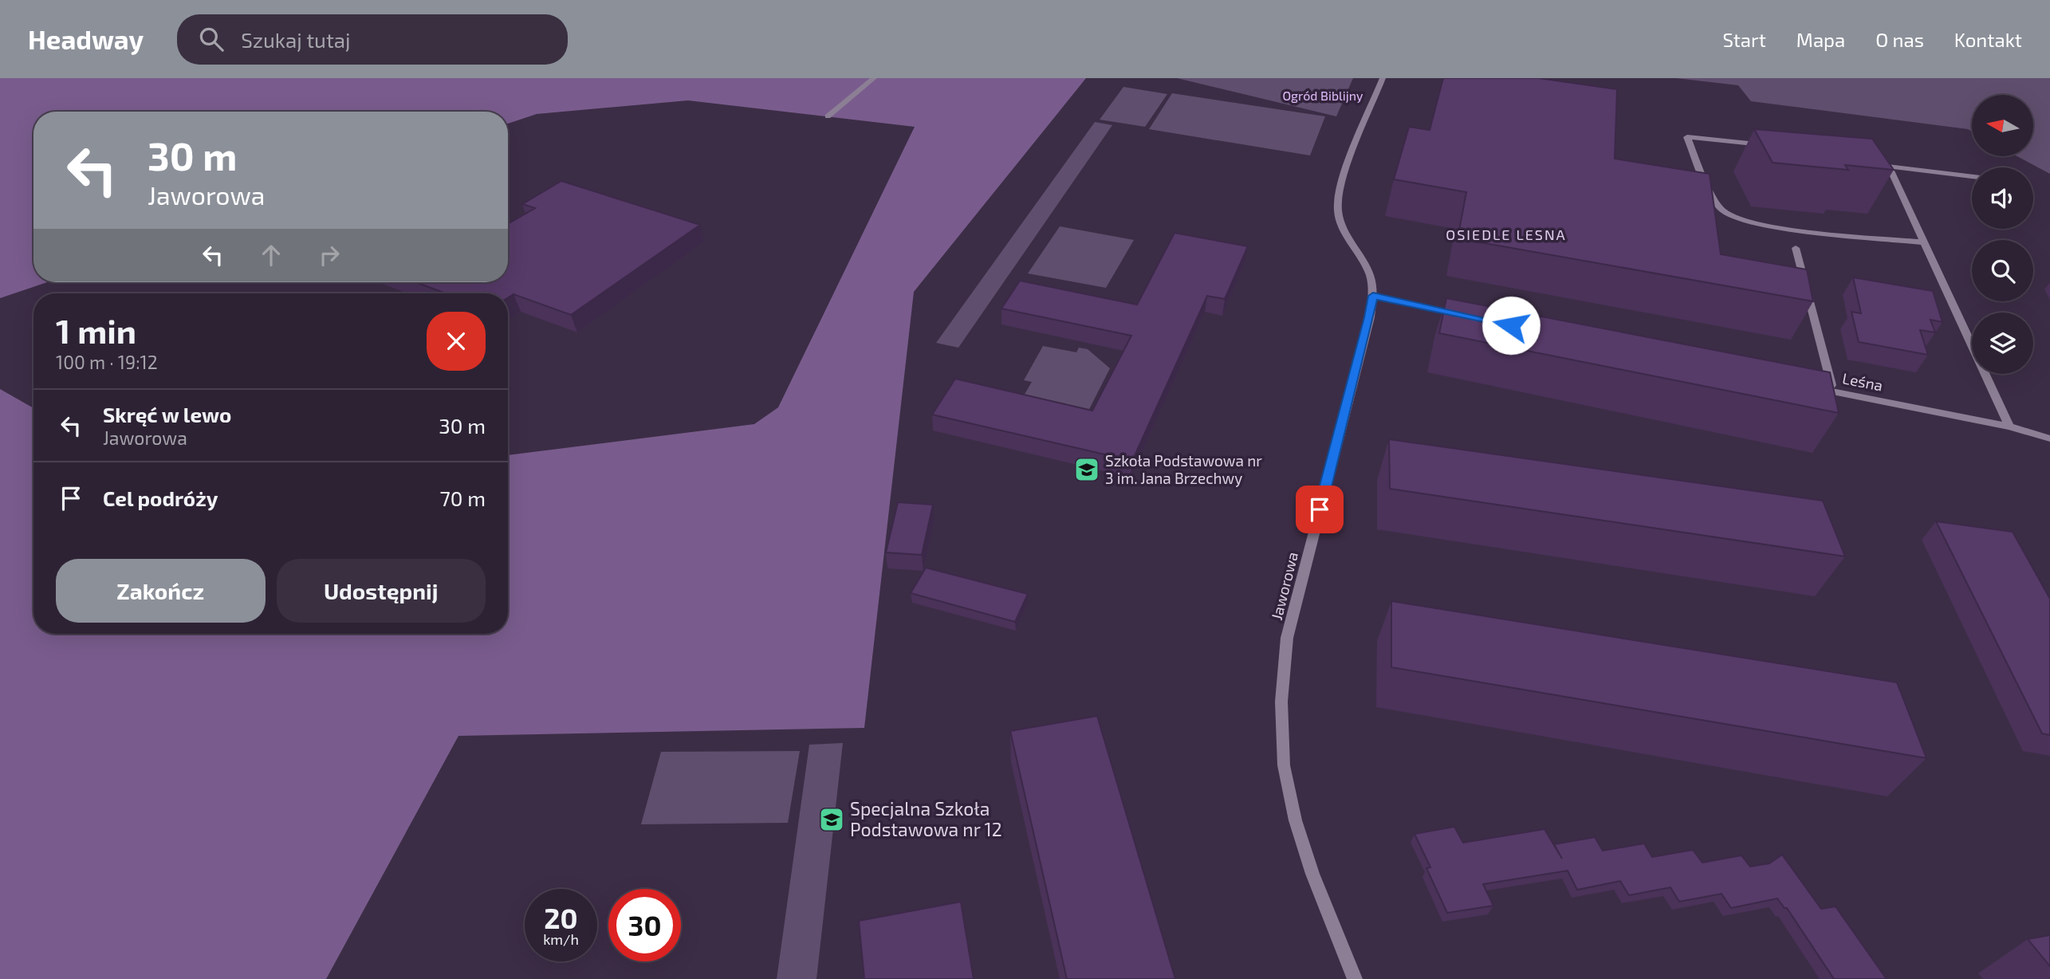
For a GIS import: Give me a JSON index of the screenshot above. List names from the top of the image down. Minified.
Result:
{"streets":{"street":["Leśna","Jaworowa"]},"districts":["OSIEDLE LESNA"],"parks":["Ogród Biblijny"],"places":{"school or university":["Szkoła Podstawowa nr 3 im. Jana Brzechwy","Specjalna Szkoła Podstawowa nr 12"]},"north":"left","page":{"header":"Headway","search":"Szukaj tutaj","nav":["Start","Mapa","O nas","Kontakt"],"turn":["30 m","Jaworowa"],"heading":["1 min","100 m · 19:12"],"list":[{"name":"Skręć w lewo","note":"Jaworowa","value":"30 m"},{"name":"Cel podróży","value":"70 m"}],"buttons":["Zakończ","Udostępnij"],"speed":"20 km/h","limit":"30"}}
